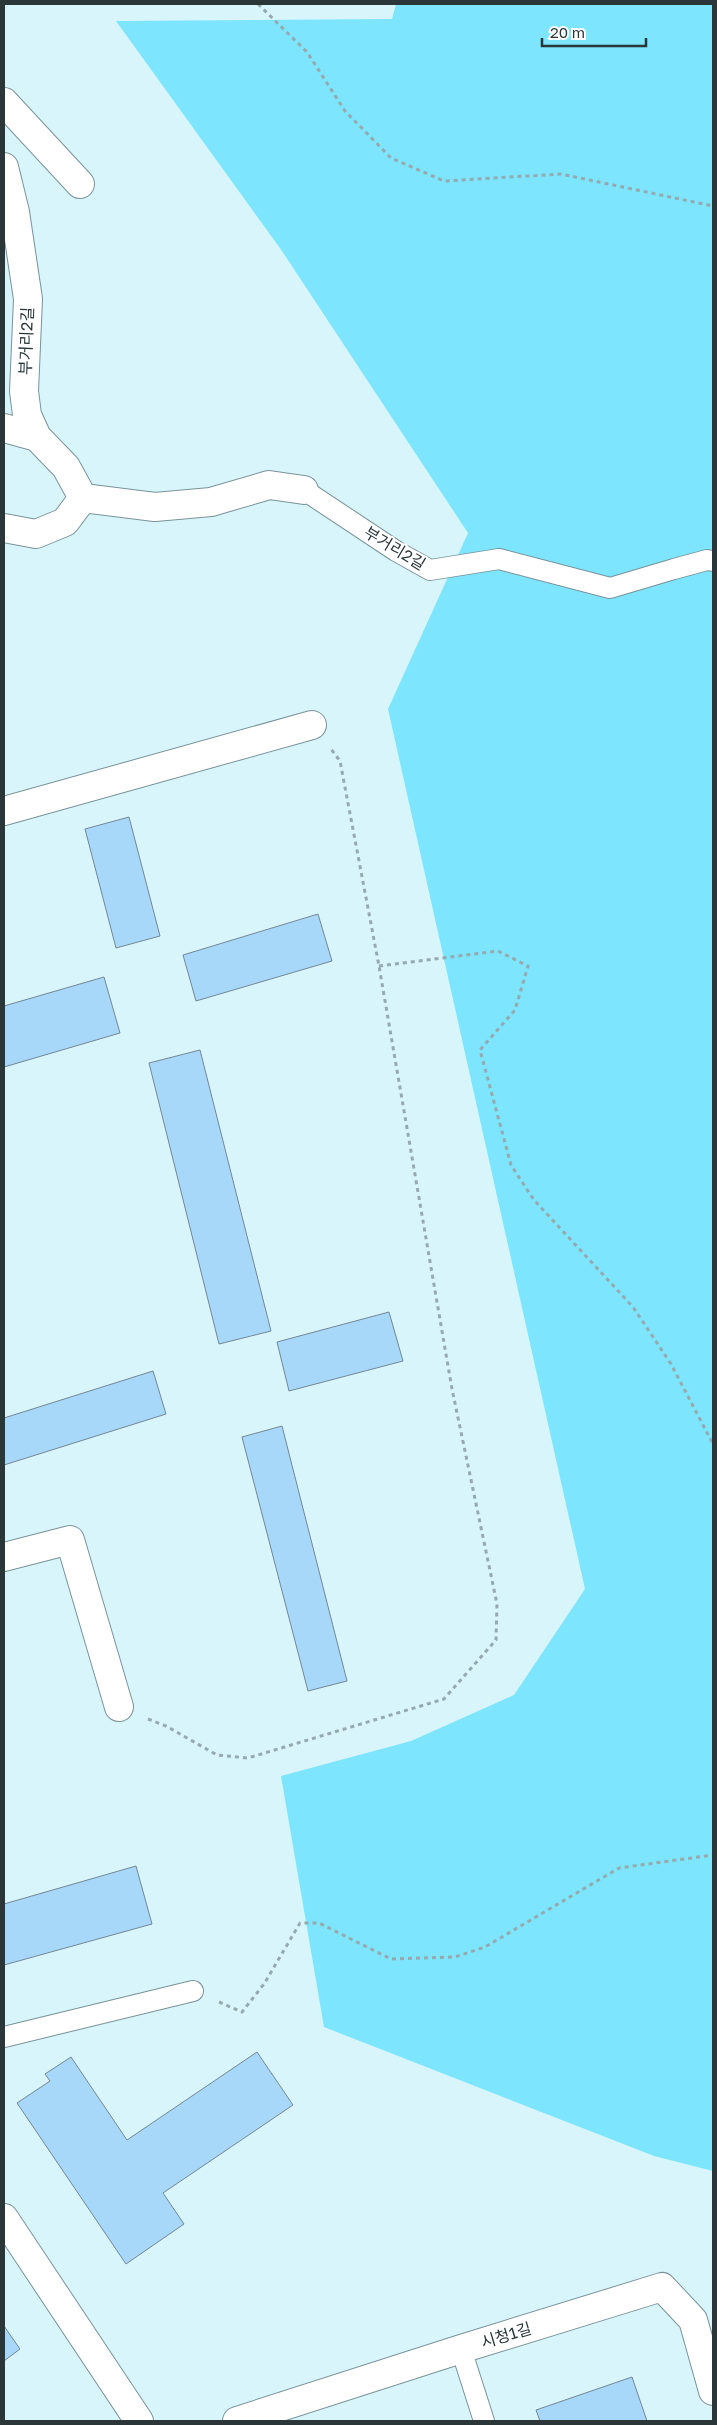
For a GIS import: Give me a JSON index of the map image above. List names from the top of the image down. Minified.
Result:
{"streets":{"street":["부거리2길","시청1길"]},"scale_bar":"20 m"}
